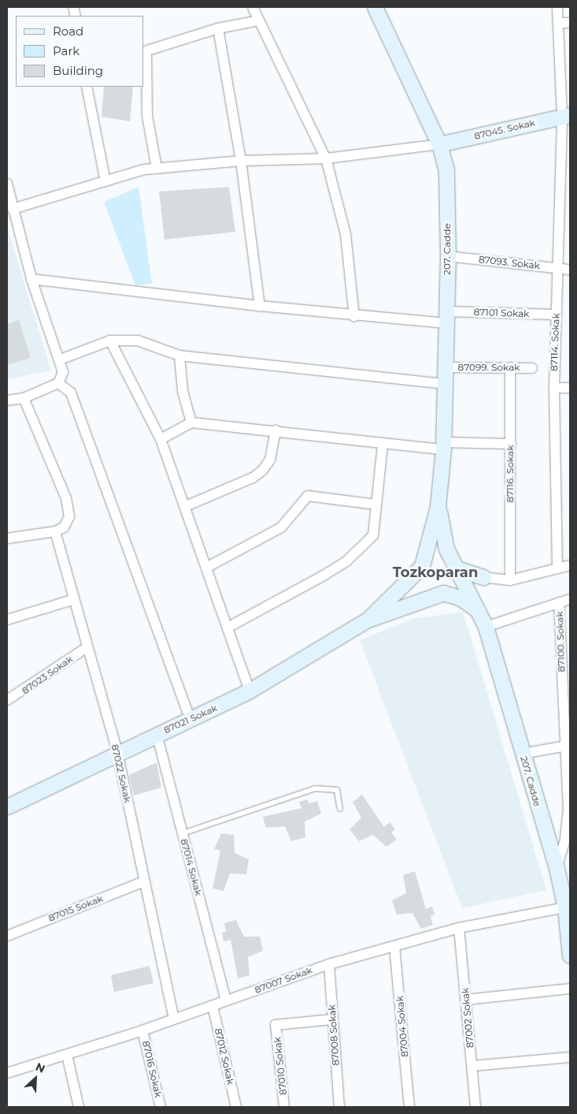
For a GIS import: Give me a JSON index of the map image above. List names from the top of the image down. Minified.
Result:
{"streets":{"street":["87045. Sokak","207. Cadde","87093. Sokak","87101 Sokak","87114. Sokak","87099. Sokak","87116. Sokak","87100. Sokak","87023 Sokak","87021 Sokak","87022 Sokak","87014 Sokak","87015 Sokak","87007 Sokak","87002 Sokak","87004 Sokak","87008 Sokak","87012 Sokak","87010 Sokak","87016 Sokak"]},"crossings":[["87045. Sokak","207. Cadde"],["87045. Sokak","87114. Sokak"],["207. Cadde","87093. Sokak"],["207. Cadde","87101 Sokak"],["207. Cadde","87099. Sokak"],["207. Cadde","87100. Sokak"],["207. Cadde","87007 Sokak"],["87093. Sokak","87114. Sokak"],["87101 Sokak","87114. Sokak"],["87099. Sokak","87116. Sokak"],["87023 Sokak","87022 Sokak"],["87021 Sokak","87022 Sokak"],["87021 Sokak","87014 Sokak"],["87022 Sokak","87015 Sokak"],["87022 Sokak","87007 Sokak"],["87014 Sokak","87007 Sokak"],["87007 Sokak","87002 Sokak"],["87007 Sokak","87004 Sokak"],["87007 Sokak","87008 Sokak"],["87007 Sokak","87012 Sokak"],["87007 Sokak","87016 Sokak"],["87008 Sokak","87010 Sokak"]],"districts":["Tozkoparan"],"legend":["Road","Park","Building"],"north":"top right"}
